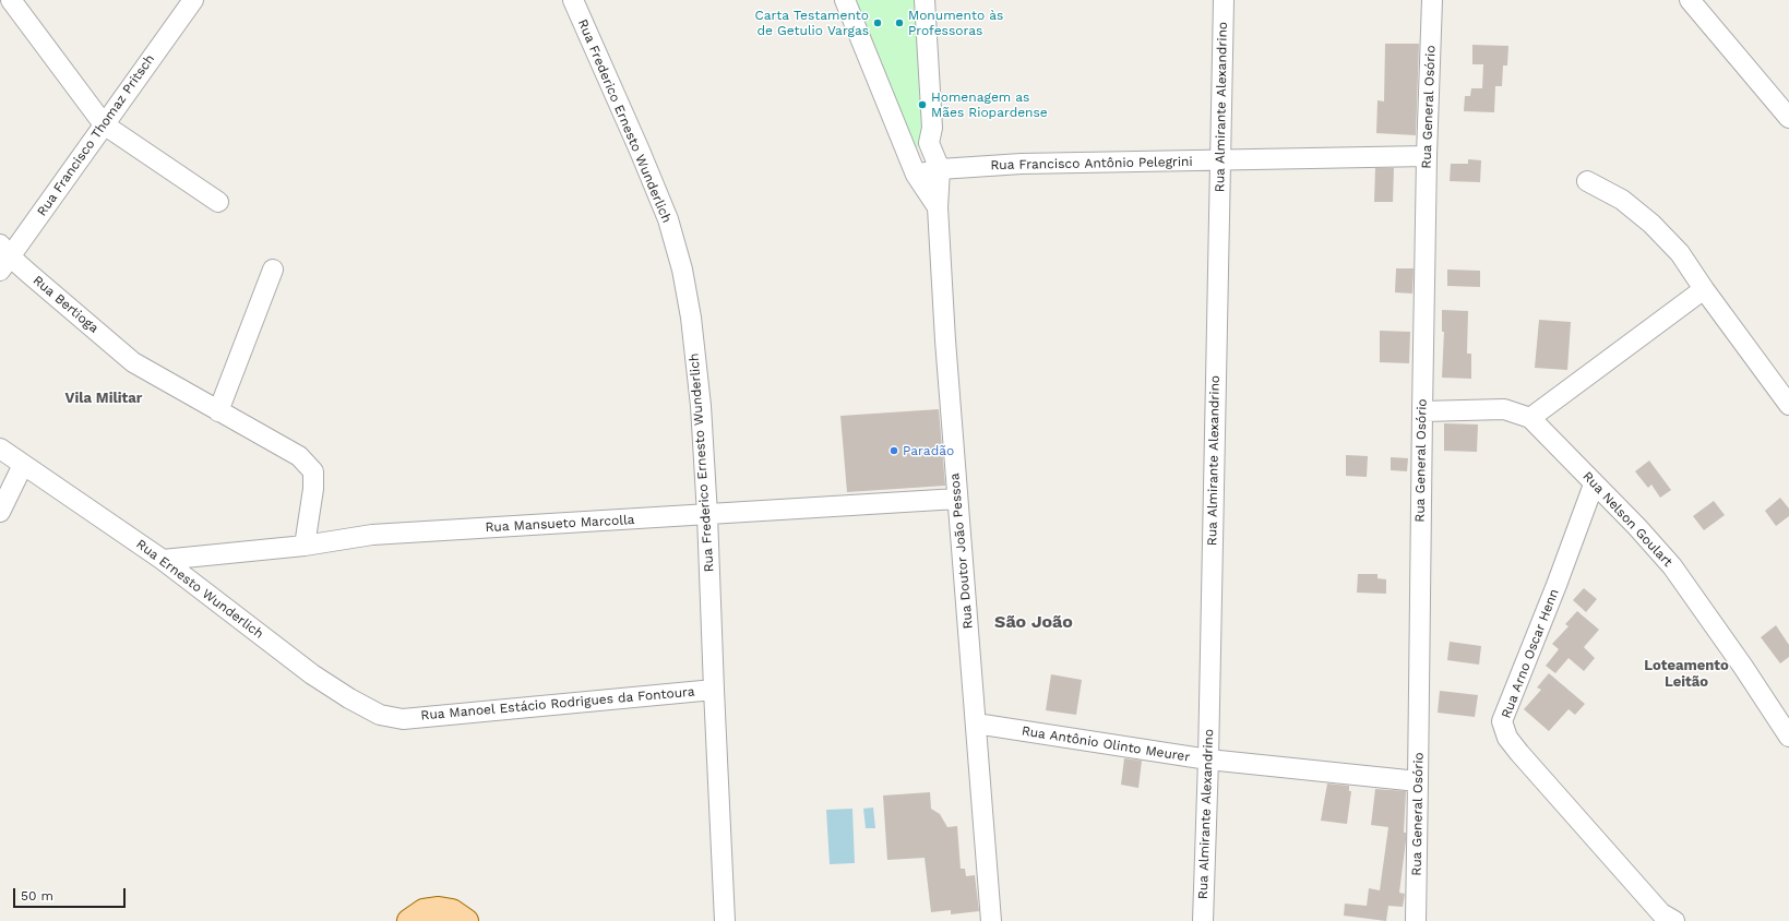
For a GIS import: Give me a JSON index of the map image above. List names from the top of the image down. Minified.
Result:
{"streets":{"street":["Rua Almirante Alexandrino","Rua General Osório","Rua Frederico Ernesto Wunderlich","Rua Francisco Thomaz Pritsch","Rua Francisco Antônio Pelegrini","Rua Bertioga","Rua Nelson Goulart","Rua Mansueto Marcolla","Rua Doutor João Pessoa","Rua Ernesto Wunderlich","Rua Arno Oscar Henn","Rua Manoel Estácio Rodrigues da Fontoura","Rua Antônio Olinto Meurer"]},"crossings":[["Rua Almirante Alexandrino","Rua Francisco Antônio Pelegrini"],["Rua Almirante Alexandrino","Rua Antônio Olinto Meurer"],["Rua General Osório","Rua Francisco Antônio Pelegrini"],["Rua General Osório","Rua Antônio Olinto Meurer"],["Rua Frederico Ernesto Wunderlich","Rua Mansueto Marcolla"],["Rua Frederico Ernesto Wunderlich","Rua Manoel Estácio Rodrigues da Fontoura"],["Rua Francisco Thomaz Pritsch","Rua Bertioga"],["Rua Francisco Antônio Pelegrini","Rua Doutor João Pessoa"],["Rua Bertioga","Rua Mansueto Marcolla"],["Rua Nelson Goulart","Rua Arno Oscar Henn"],["Rua Mansueto Marcolla","Rua Doutor João Pessoa"],["Rua Mansueto Marcolla","Rua Ernesto Wunderlich"],["Rua Doutor João Pessoa","Rua Antônio Olinto Meurer"],["Rua Ernesto Wunderlich","Rua Manoel Estácio Rodrigues da Fontoura"]],"districts":["Vila Militar","São João","Loteamento Leitão"],"places":["Carta Testamento de Getulio Vargas","Monumento às Professoras","Homenagem as Mães Riopardense","Paradão"],"scale_bar":"50 m"}
